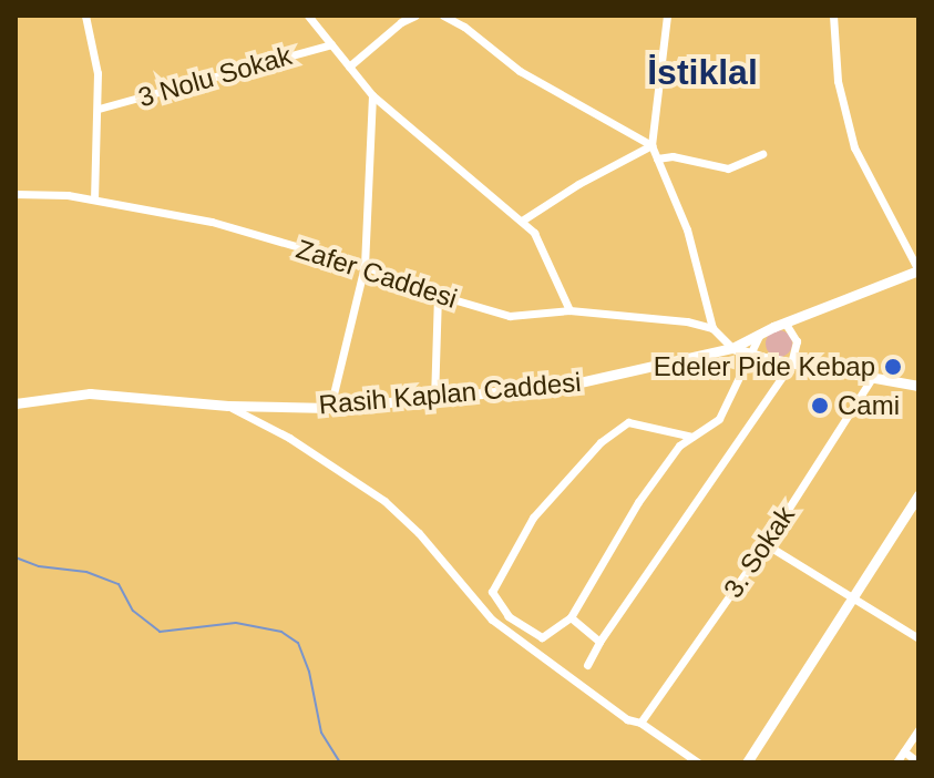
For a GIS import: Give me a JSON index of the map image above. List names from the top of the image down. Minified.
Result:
{"streets":{"street":["3 Nolu Sokak","Zafer Caddesi","Rasih Kaplan Caddesi","3. Sokak"]},"districts":["İstiklal"],"places":["Edeler Pide Kebap","Cami"]}
